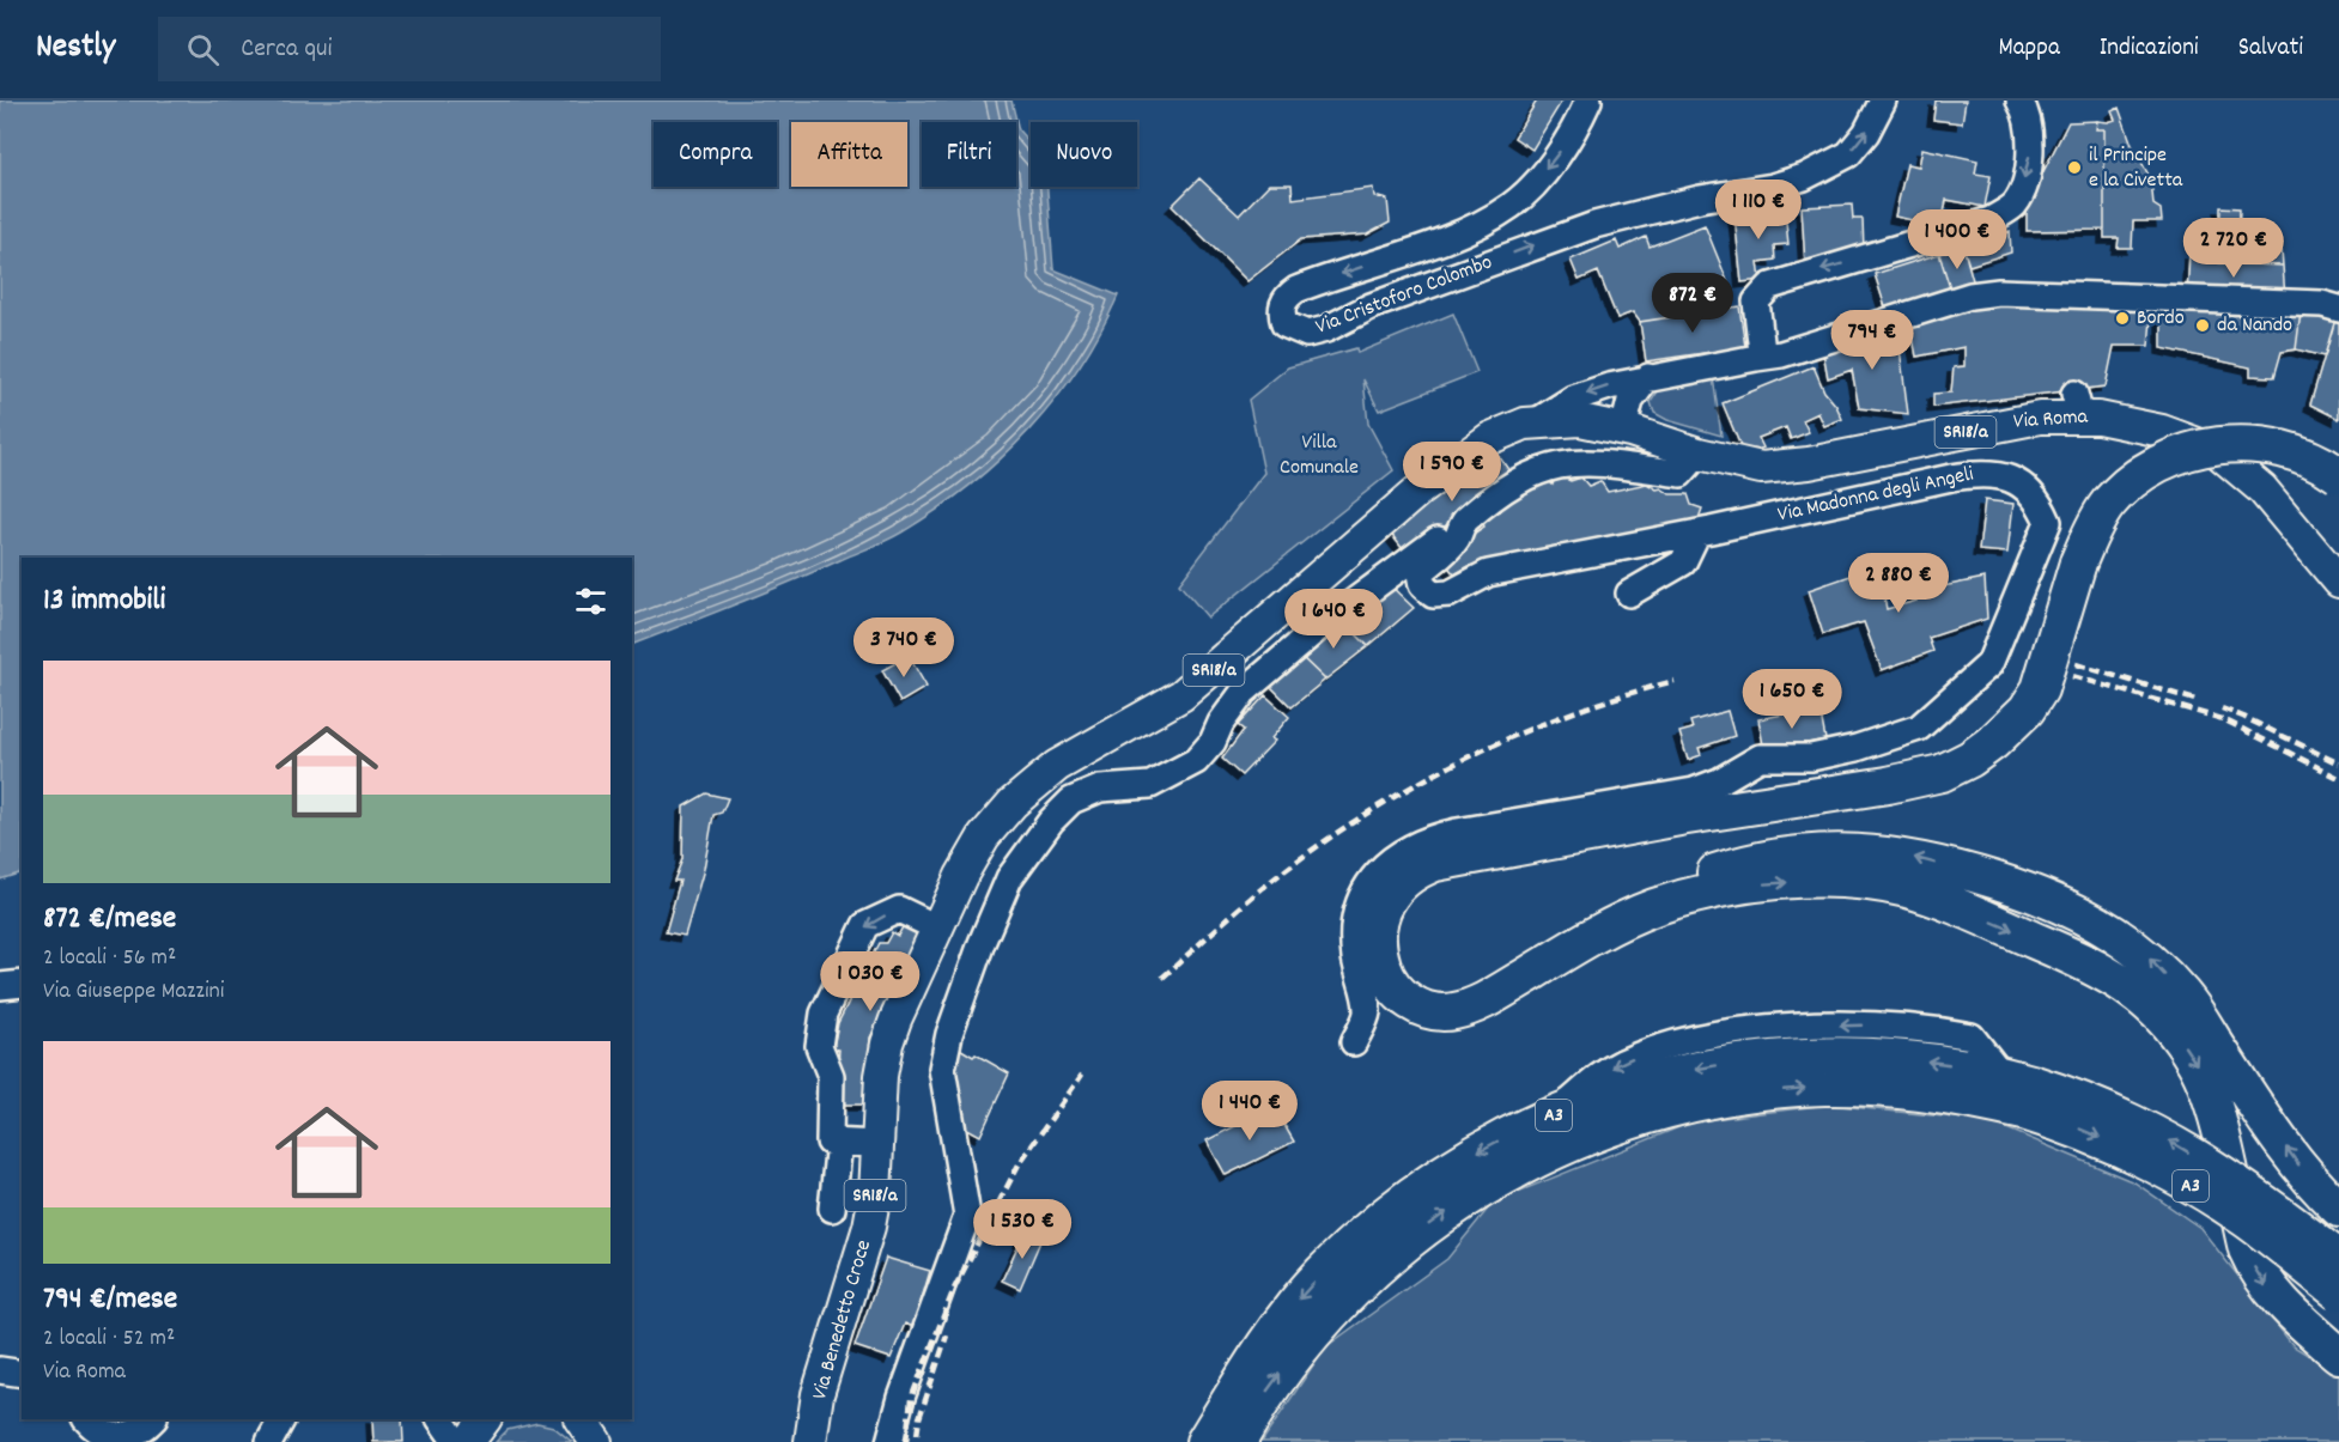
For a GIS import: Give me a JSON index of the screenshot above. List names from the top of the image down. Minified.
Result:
{"streets":{"highway":["A3"],"main road":["Via Roma","SR18/a","Via Benedetto Croce"],"street":["Via Cristoforo Colombo","Via Madonna degli Angeli"]},"crossings":[["Via Roma","SR18/a"],["Via Roma","Via Madonna degli Angeli"],["SR18/a","Via Benedetto Croce"]],"parks":["Villa Comunale"],"places":["il Principe e la Civetta","Bordo","da Nando"],"page":{"header":"Nestly","search":"Cerca qui","nav":["Mappa","Indicazioni","Salvati"],"chip":["Compra","Affitta","Filtri","Nuovo"],"price":["1 110 €","1 400 €","2 720 €","872 €","794 €","1 590 €","2 880 €","1 640 €","3 740 €","1 650 €","1 030 €","1 440 €","1 530 €"],"heading":"13 immobili","list":[{"name":"872 €/mese","note":"2 locali · 56 m² · Via Giuseppe Mazzini"},{"name":"794 €/mese","note":"2 locali · 52 m² · Via Roma"}]}}
